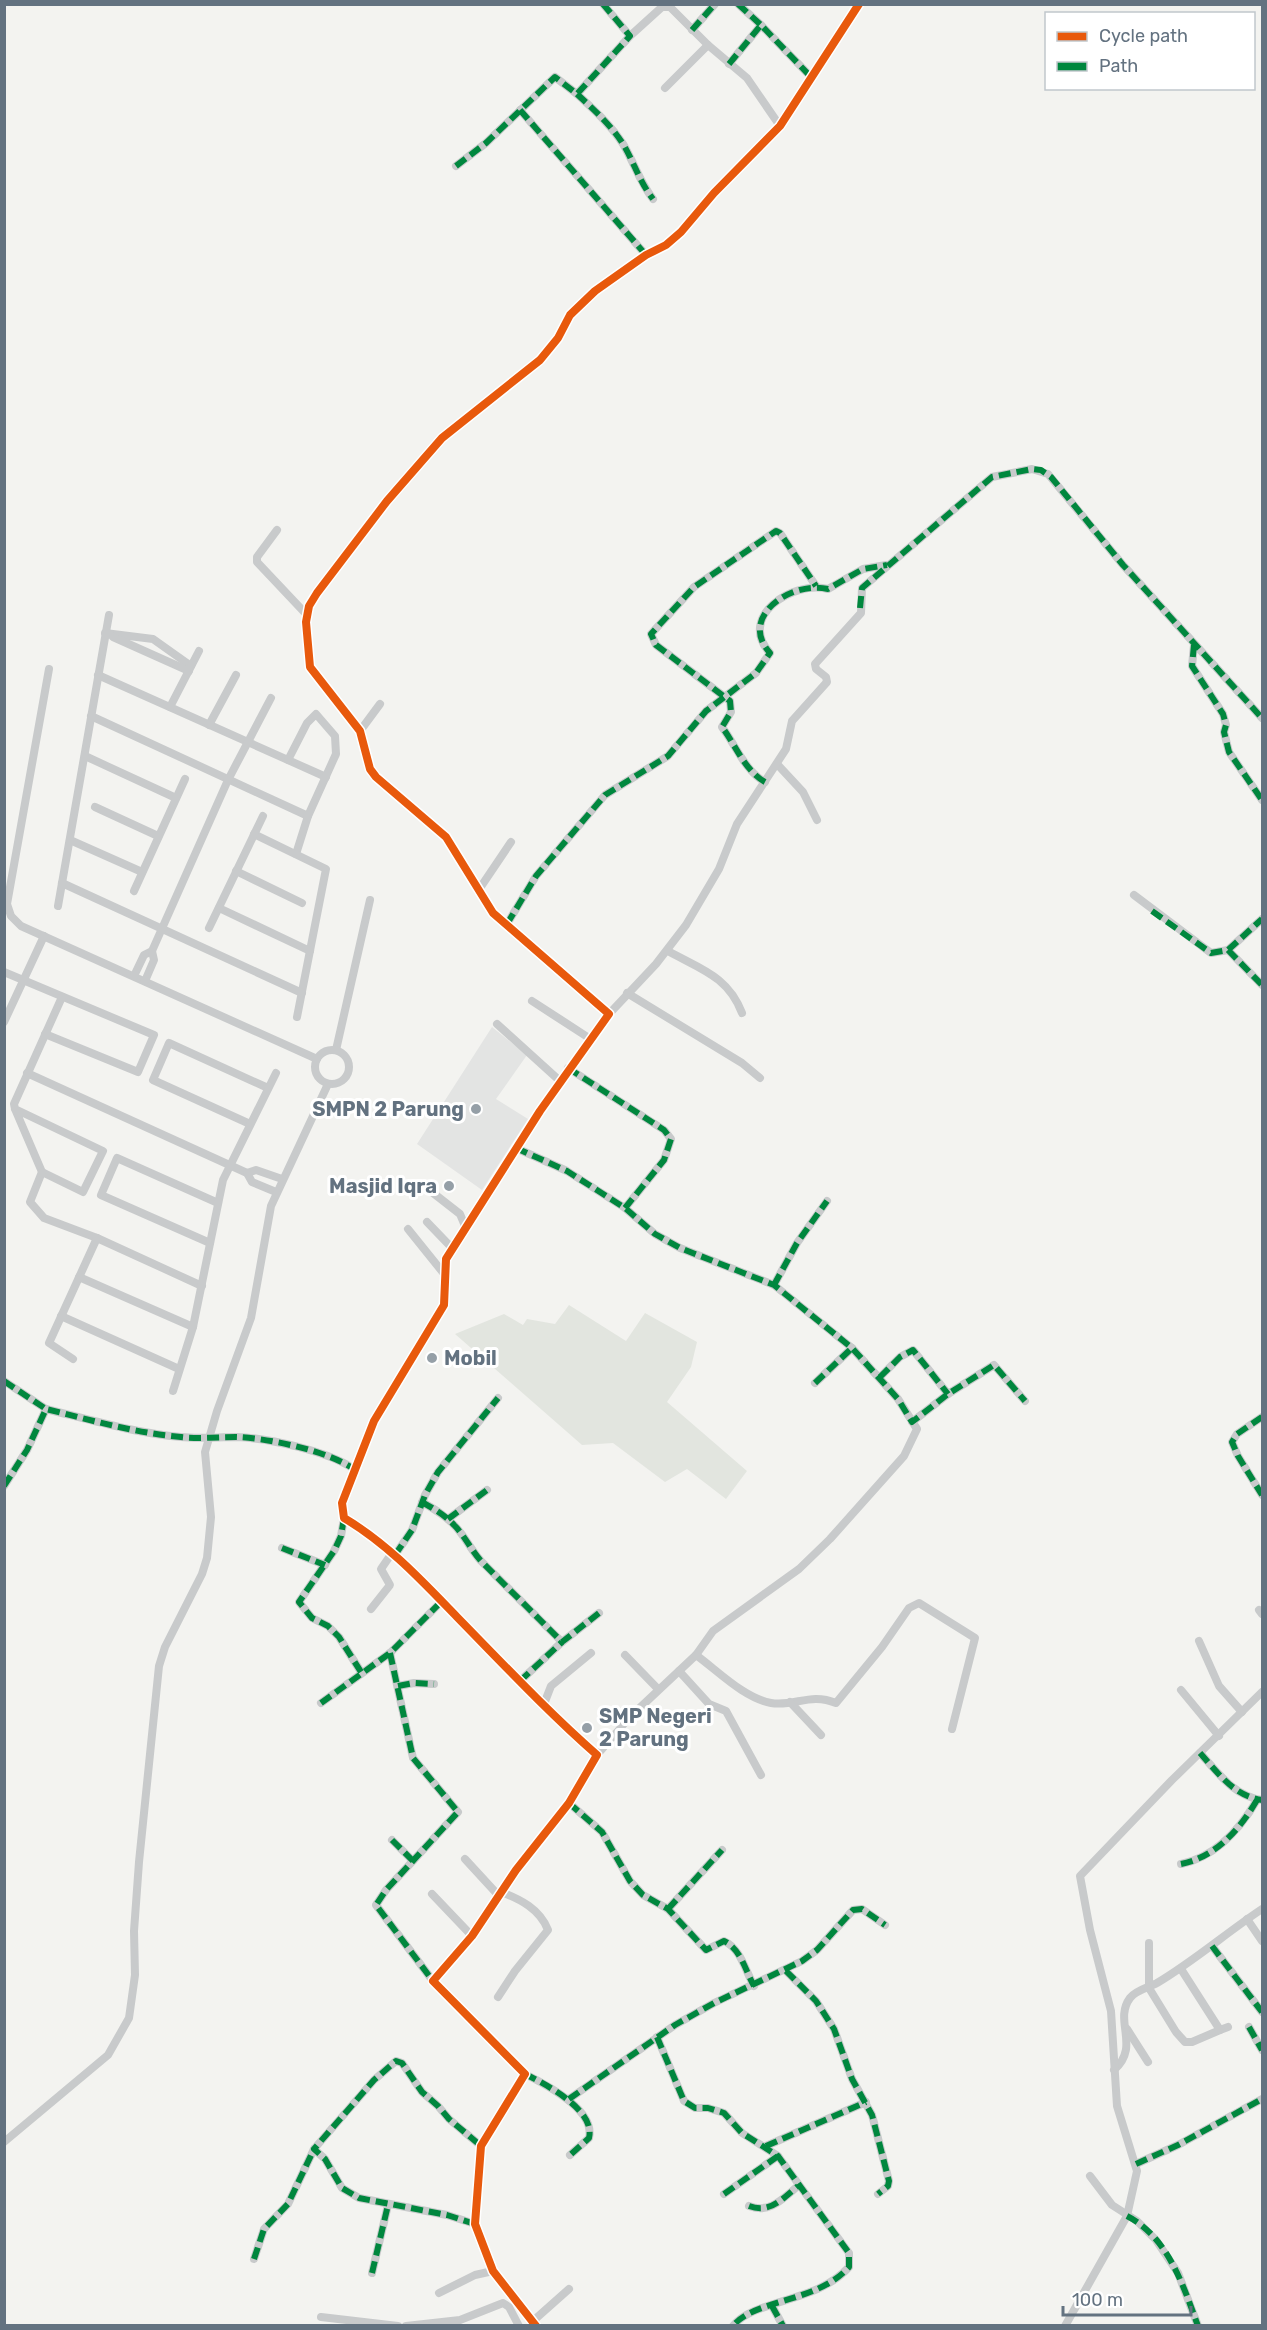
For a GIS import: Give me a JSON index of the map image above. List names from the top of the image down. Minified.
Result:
{"places":["SMPN 2 Parung","Masjid Iqra","Mobil","SMP Negeri 2 Parung"],"legend":["Cycle path","Path"],"scale_bar":"100 m"}
